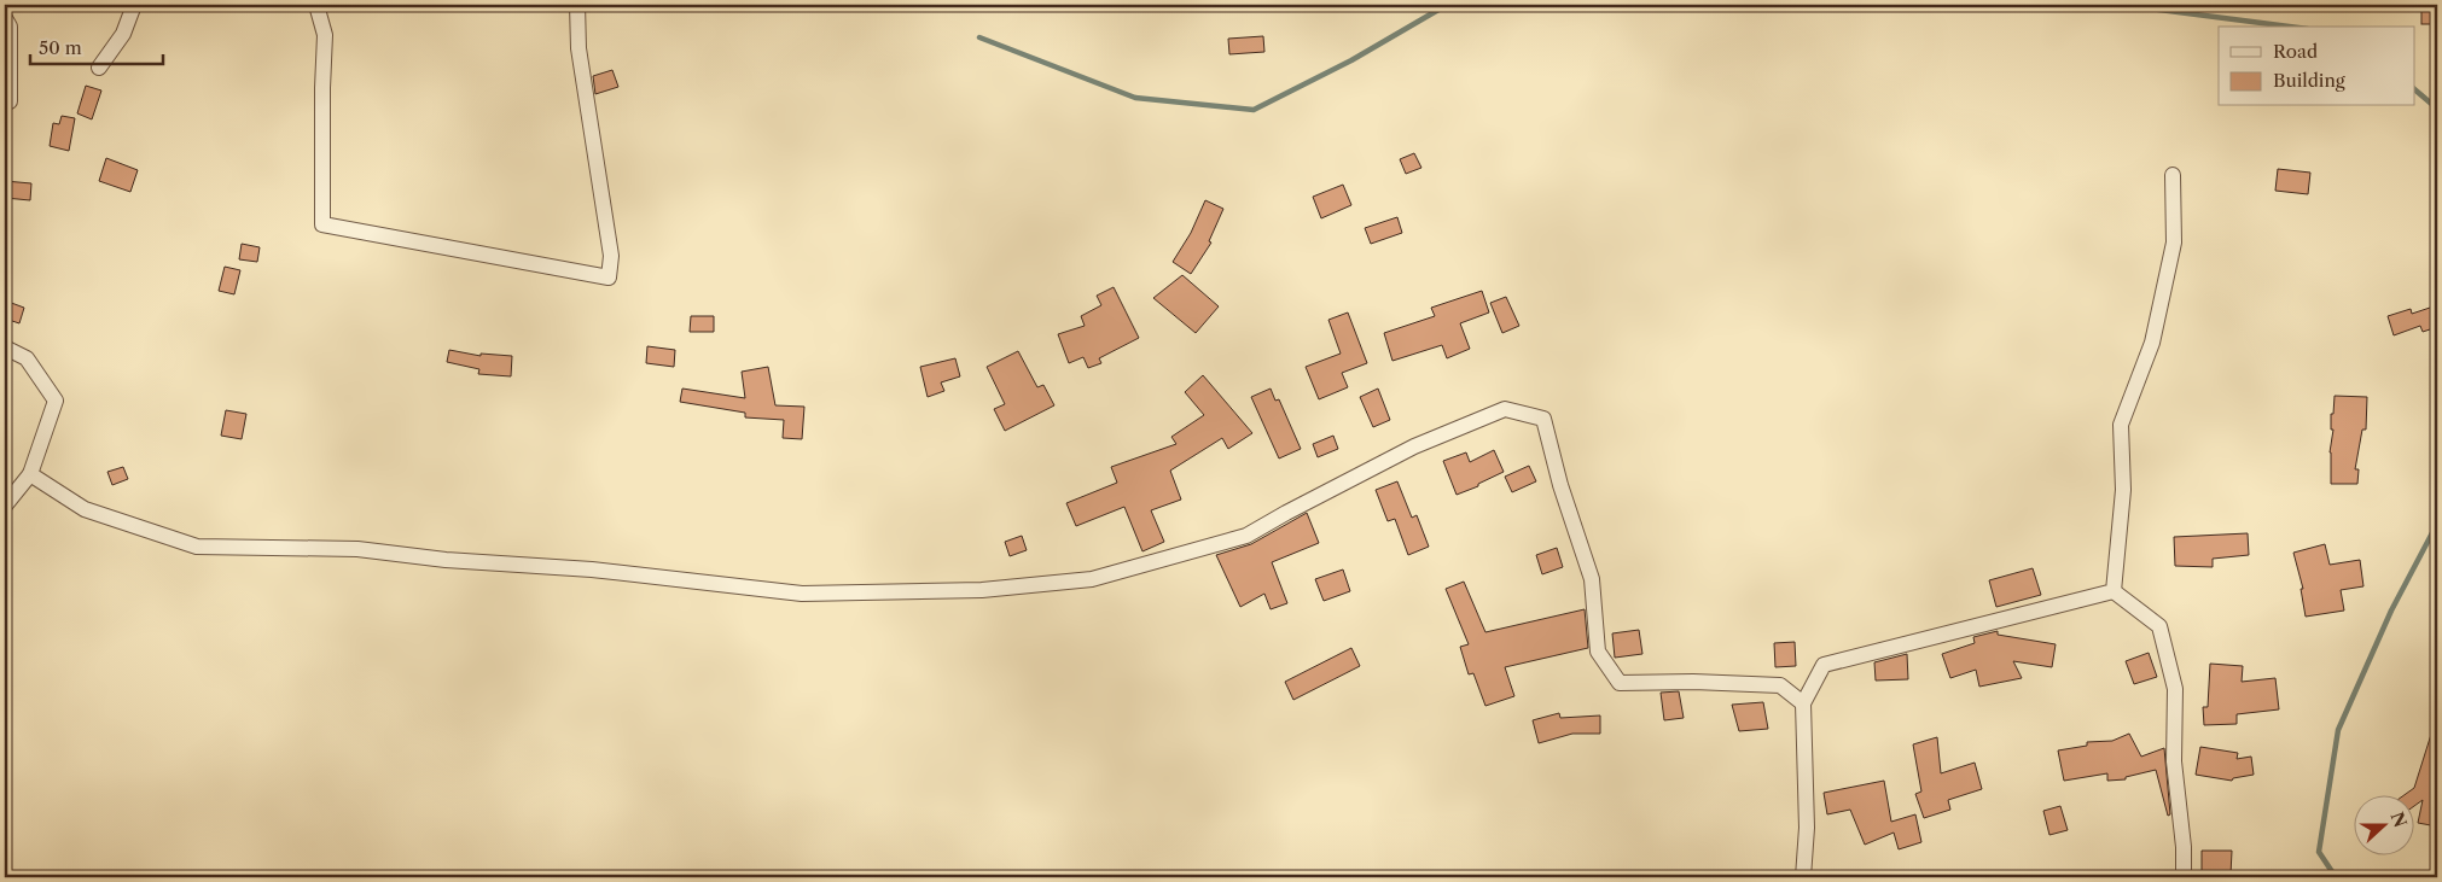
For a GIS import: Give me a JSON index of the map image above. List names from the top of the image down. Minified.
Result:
{"legend":["Road","Building"],"scale_bar":"50 m","north":"right"}
